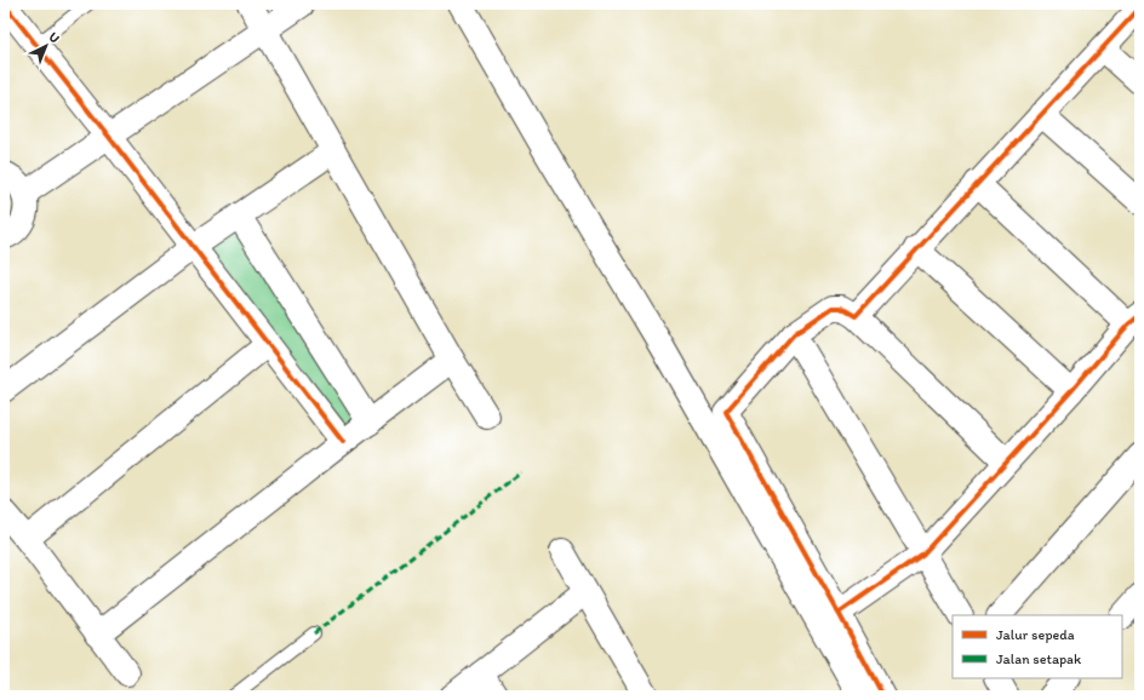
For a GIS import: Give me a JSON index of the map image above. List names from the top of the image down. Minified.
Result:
{"legend":["Jalur sepeda","Jalan setapak"],"north":"top right"}
